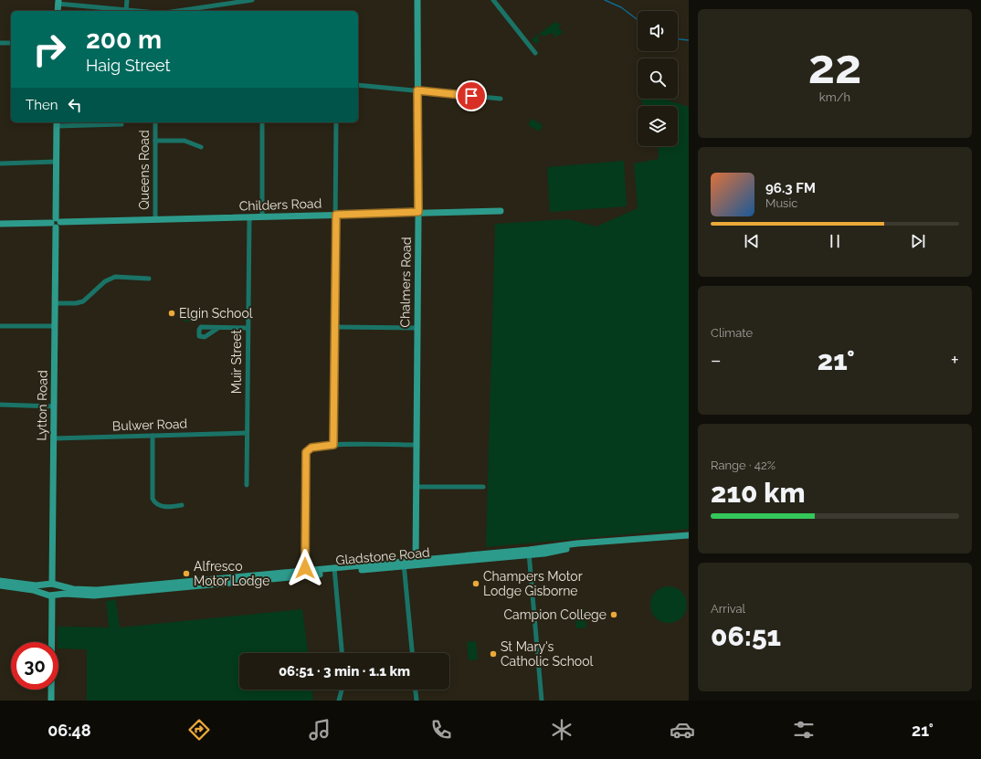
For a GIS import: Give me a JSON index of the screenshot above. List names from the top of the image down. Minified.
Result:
{"streets":{"main road":["Childers Road","Chalmers Road","Lytton Road","Gladstone Road"],"street":["Queens Road","Muir Street","Bulwer Road"]},"crossings":[["Queens Road","Childers Road"],["Childers Road","Chalmers Road"],["Childers Road","Muir Street"],["Childers Road","Lytton Road"],["Chalmers Road","Gladstone Road"],["Muir Street","Bulwer Road"],["Lytton Road","Bulwer Road"],["Lytton Road","Gladstone Road"]],"places":["Elgin School","Alfresco Motor Lodge","Champers Motor Lodge Gisborne","Campion College","St Mary's Catholic School"],"page":{"tile":[["22","km/h"],"Climate",["Range · 42%","210 km"],["Arrival","06:51"]],"turn":["200 m","Haig Street"],"then":"Then","song":["96.3 FM","Music"],"heat":["−","21°","+"],"limit":"30","trip":"06:51 · 3 min · 1.1 km","tabs":["06:48","21°"]}}
